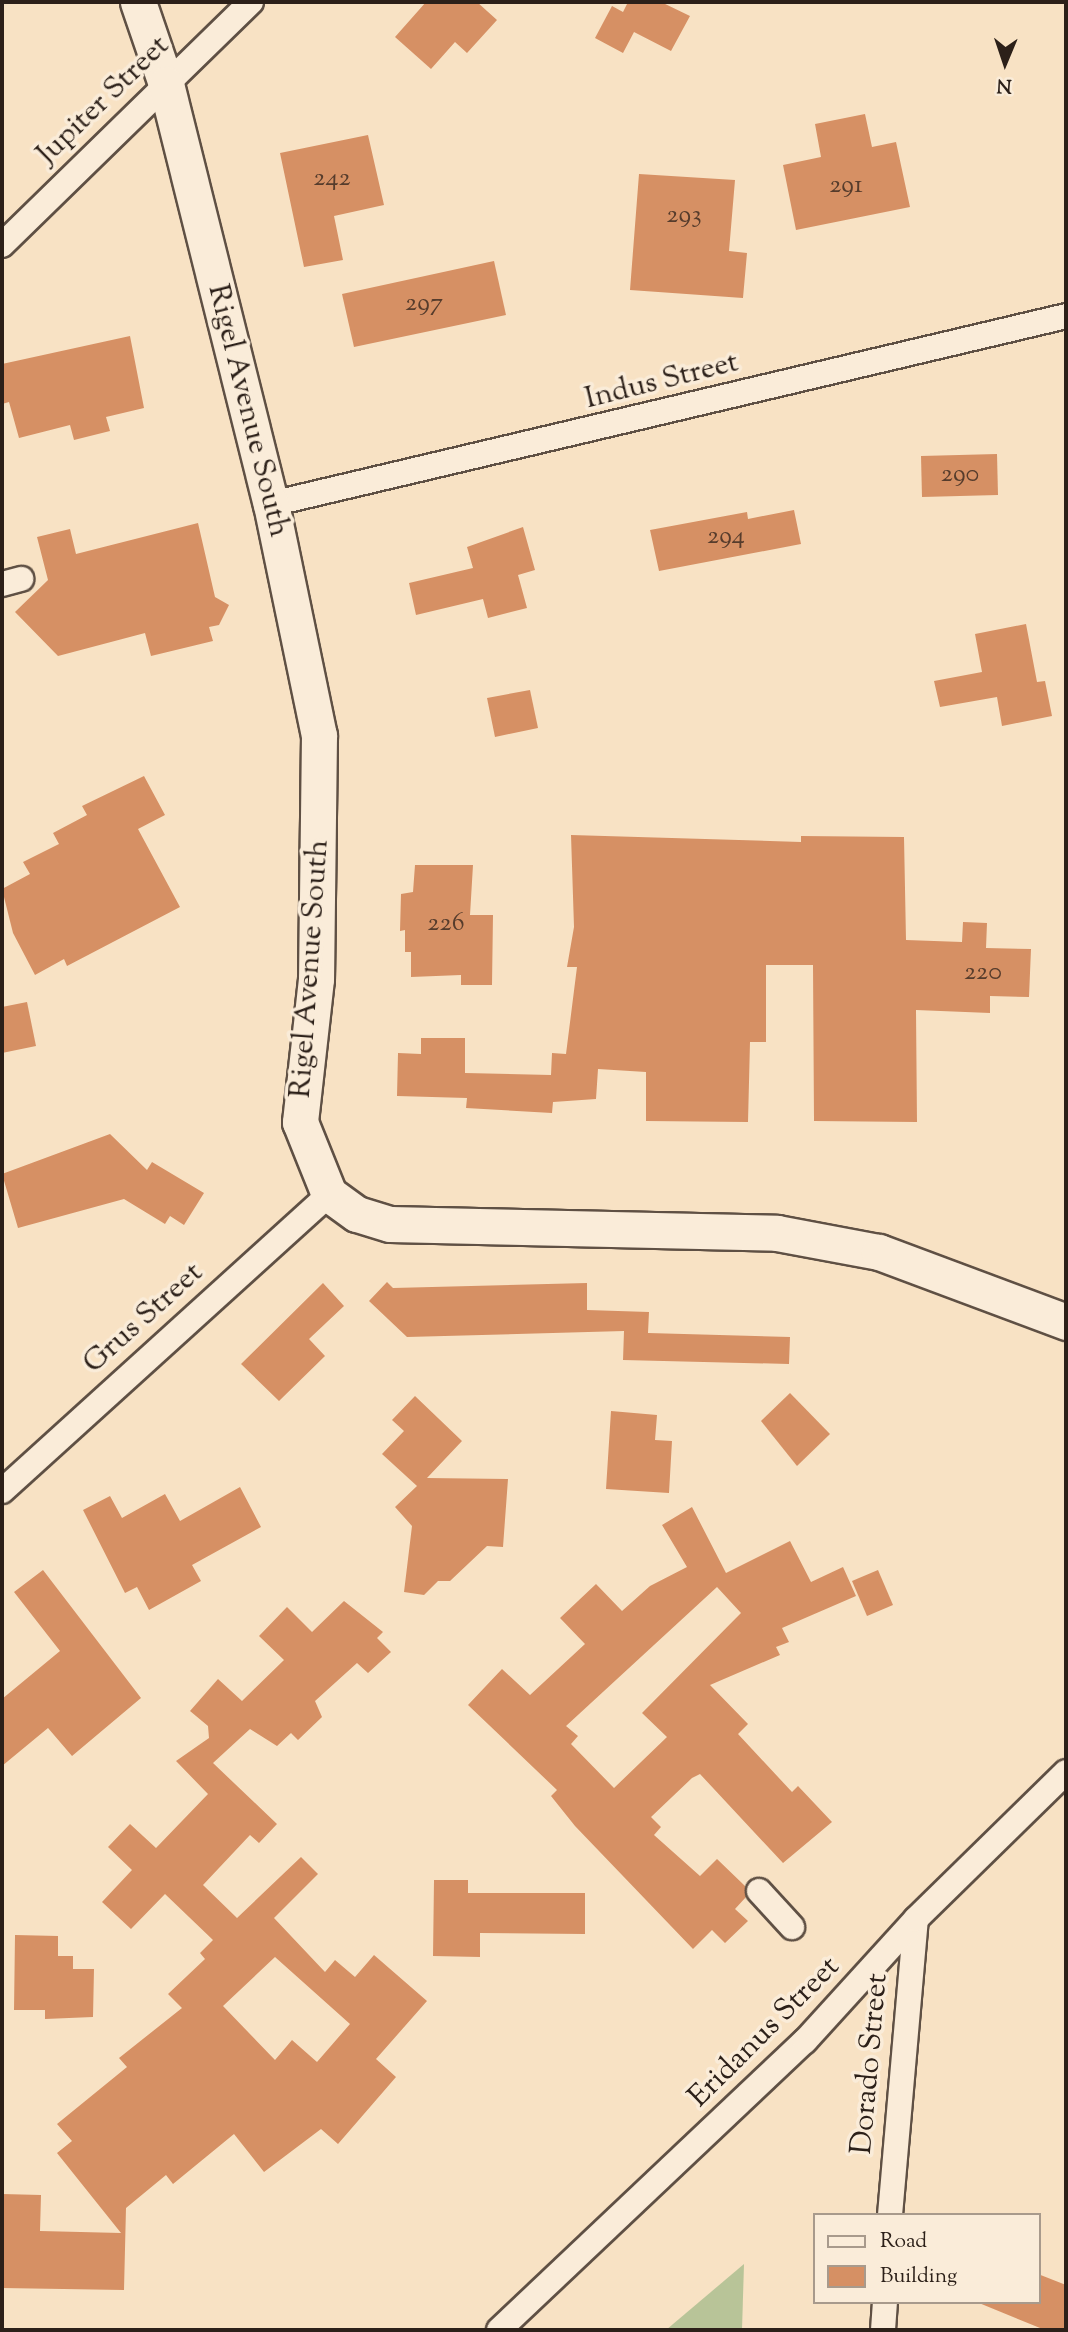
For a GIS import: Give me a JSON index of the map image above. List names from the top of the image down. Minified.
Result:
{"streets":{"main road":["Rigel Avenue South"],"street":["Jupiter Street","Indus Street","Grus Street","Eridanus Street","Dorado Street"]},"crossings":[["Jupiter Street","Rigel Avenue South"],["Indus Street","Rigel Avenue South"],["Rigel Avenue South","Grus Street"],["Eridanus Street","Dorado Street"]],"house_numbers":["242","291","293","297","290","294","226","220"],"legend":["Road","Building"],"north":"bottom"}
